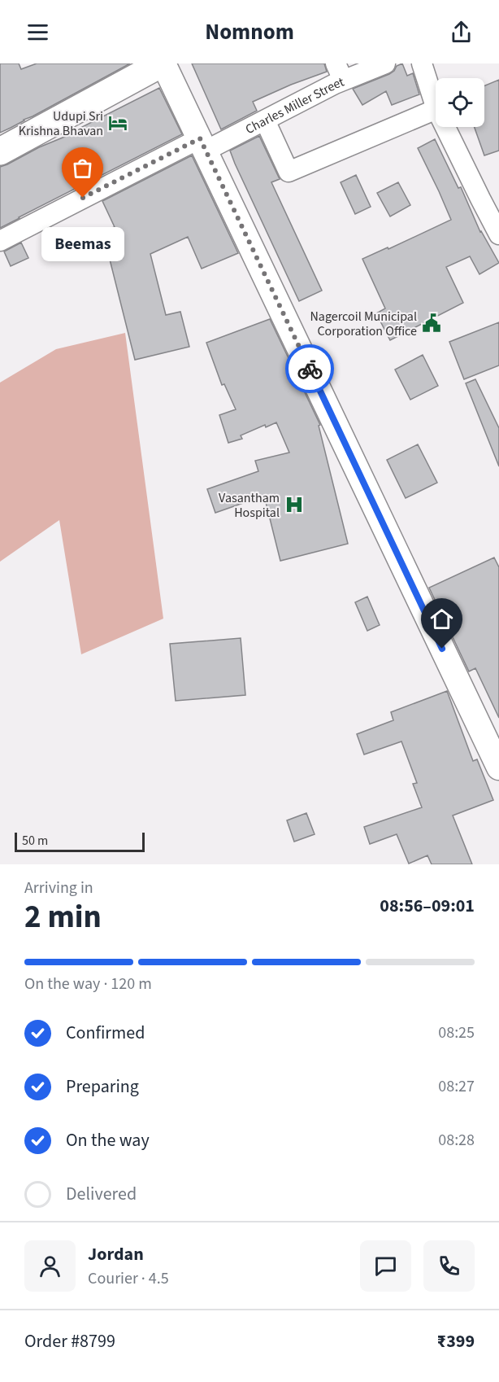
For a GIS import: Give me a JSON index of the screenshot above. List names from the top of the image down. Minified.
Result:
{"streets":{"street":["Charles Miller Street"]},"places":{"hotel":["Udupi Sri Krishna Bhavan"],"other":["Beemas"],"public building":["Nagercoil Municipal Corporation Office"],"hospital":["Vasantham Hospital"]},"scale_bar":"50 m","page":{"header":"Nomnom","bubble":"Beemas","scale":"50 m","heading":["2 min","Arriving in","08:56–09:01"],"panel":["Jordan","Courier · 4.5","Order #8799","₹399"],"bar":"On the way · 120 m","list":[["Confirmed","08:25"],["Preparing","08:27"],["On the way","08:28"],"Delivered"]}}
